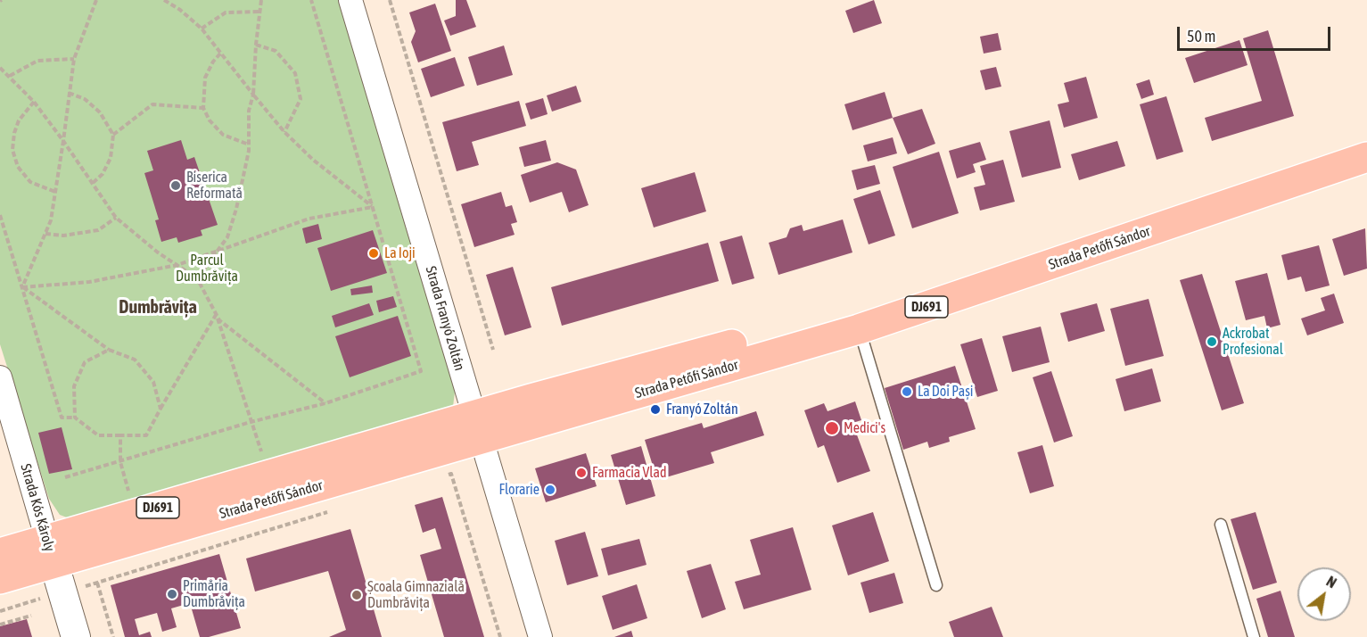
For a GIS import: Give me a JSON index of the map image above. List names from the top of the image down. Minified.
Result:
{"streets":{"main road":["Strada Petőfi Sándor","DJ691"],"street":["Strada Franyó Zoltán","Strada Kós Károly"]},"crossings":[["Strada Petőfi Sándor","Strada Franyó Zoltán"],["Strada Petőfi Sándor","Strada Kós Károly"]],"districts":["Dumbrăvița"],"parks":["Parcul Dumbrăvița"],"places":["Biserica Reformată","La Ioji","Ackrobat Profesional","La Doi Pași","Franyó Zoltán","Medici's","Farmacia Vlad","Florarie","Primăria Dumbrăvița","Școala Gimnazială Dumbrăvița"],"scale_bar":"50 m","north":"top right"}
